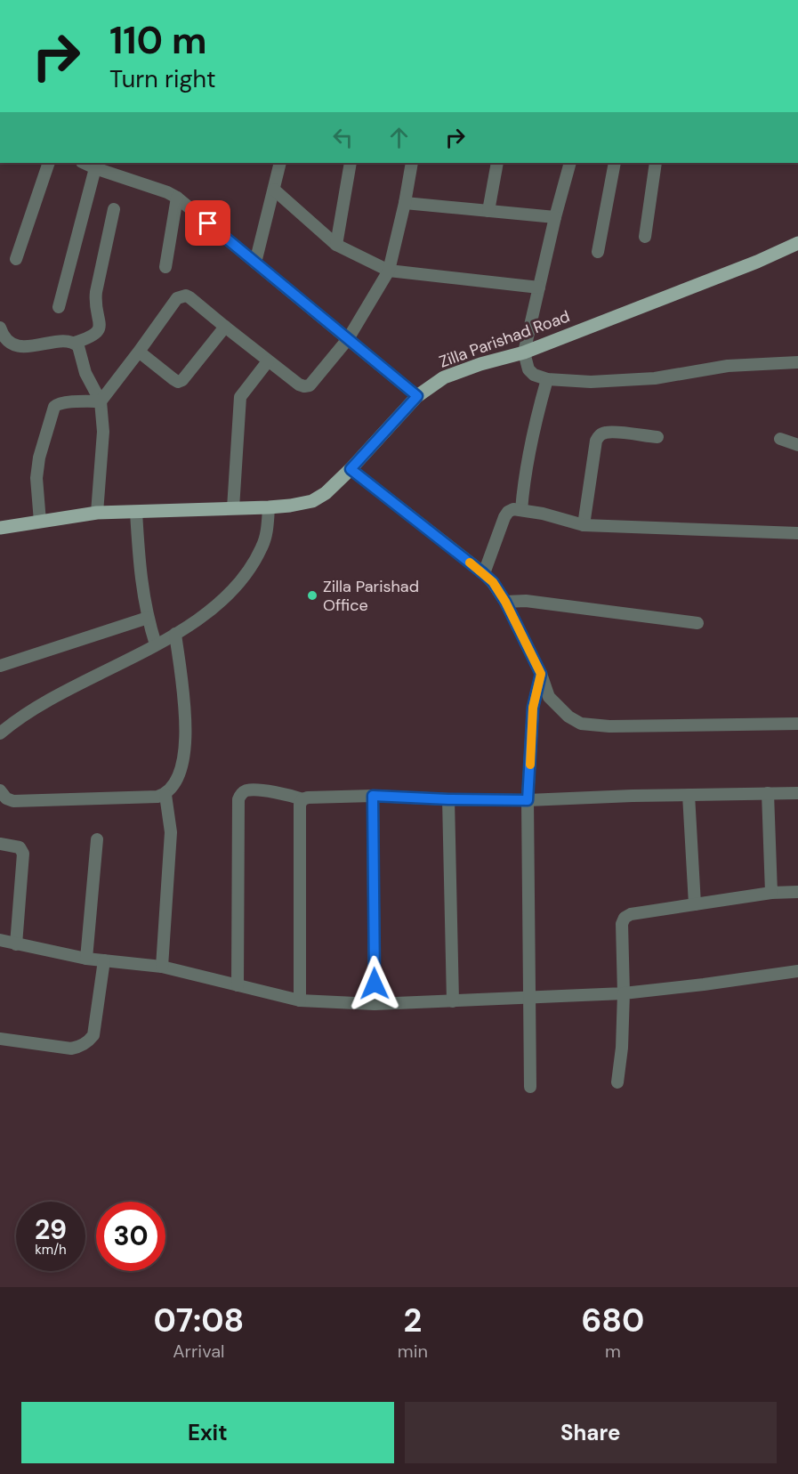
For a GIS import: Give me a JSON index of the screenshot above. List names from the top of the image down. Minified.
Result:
{"streets":{"main road":["Zilla Parishad Road"]},"places":["Zilla Parishad Office"],"page":{"turn":["110 m","Turn right"],"speed":"29 km/h","limit":"30","eta":["07:08","Arrival","2","min","680","m"],"buttons":["Exit","Share"]}}
